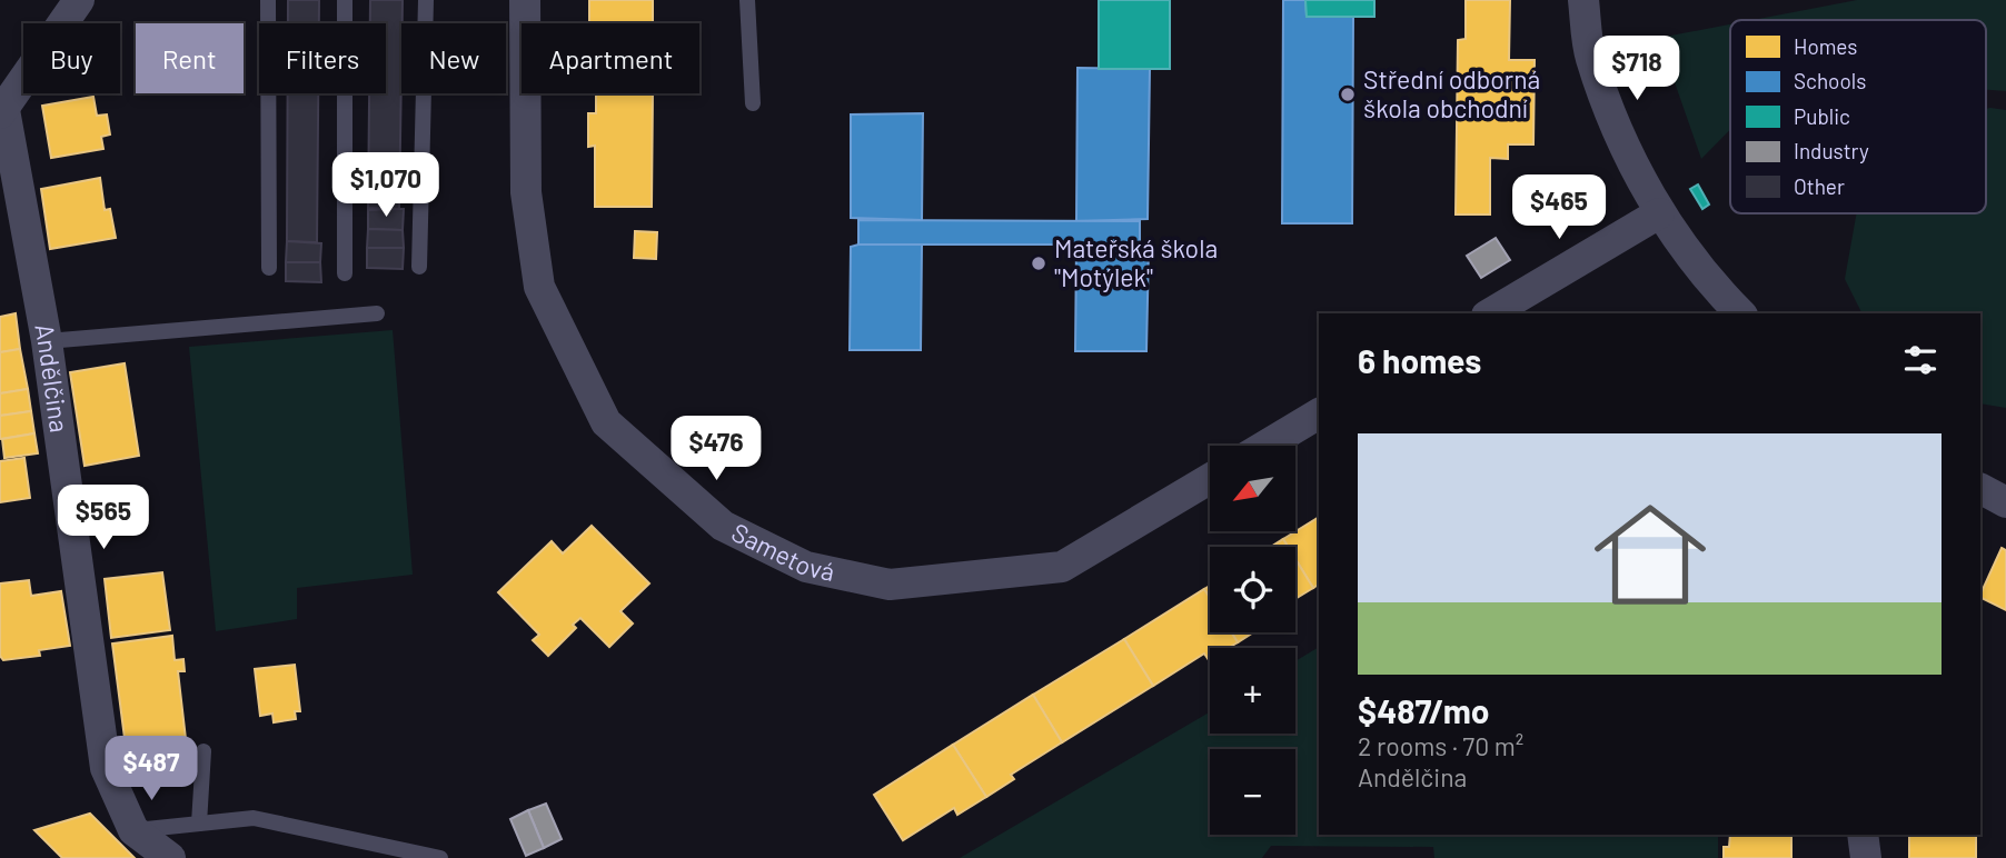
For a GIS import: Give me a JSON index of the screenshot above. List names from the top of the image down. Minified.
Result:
{"streets":{"street":["Andělčina","Sametová"]},"places":["Střední odborná škola obchodní","Mateřská škola \"Motýlek\""],"legend":["Homes","Schools","Public","Industry","Other"],"north":"bottom left","page":{"chip":["Buy","Rent","Filters","New","Apartment"],"price":["$718","$1,070","$465","$476","$565","$487"],"heading":"6 homes","list":[{"name":"$487/mo","note":"2 rooms · 70 m² · Andělčina"}],"map_buttons":["+","−"]}}
